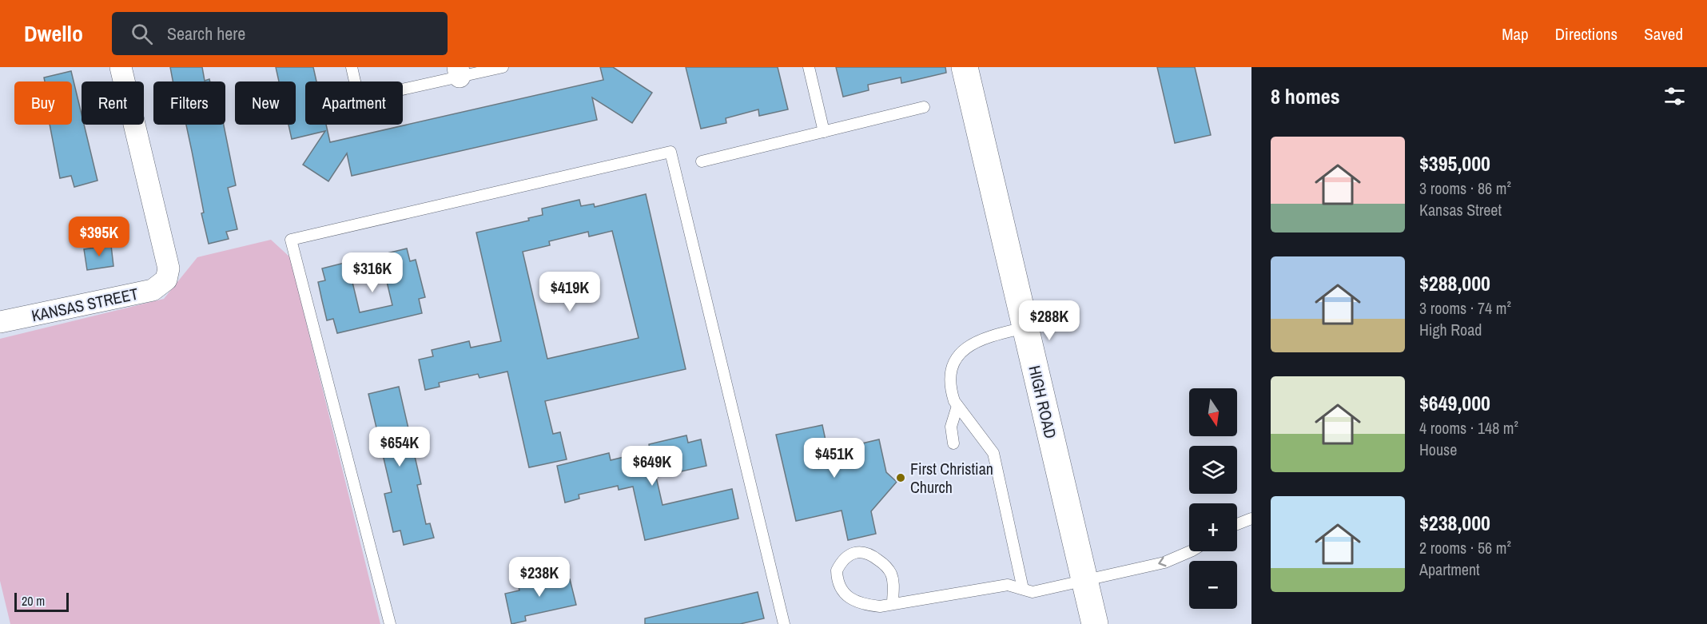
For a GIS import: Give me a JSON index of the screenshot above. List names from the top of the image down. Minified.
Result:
{"streets":{"street":["KANSAS STREET","HIGH ROAD"]},"places":["First Christian Church"],"scale_bar":"20 m","north":"bottom","page":{"header":"Dwello","search":"Search here","nav":["Map","Directions","Saved"],"heading":"8 homes","chip":["Buy","Rent","Filters","New","Apartment"],"list":[{"name":"$395,000","note":"3 rooms · 86 m² · Kansas Street"},{"name":"$288,000","note":"3 rooms · 74 m² · High Road"},{"name":"$649,000","note":"4 rooms · 148 m² · House"},{"name":"$238,000","note":"2 rooms · 56 m² · Apartment"}],"price":["$395K","$316K","$419K","$288K","$654K","$451K","$649K","$238K"],"map_buttons":["+","−"],"scale":"20 m"}}
